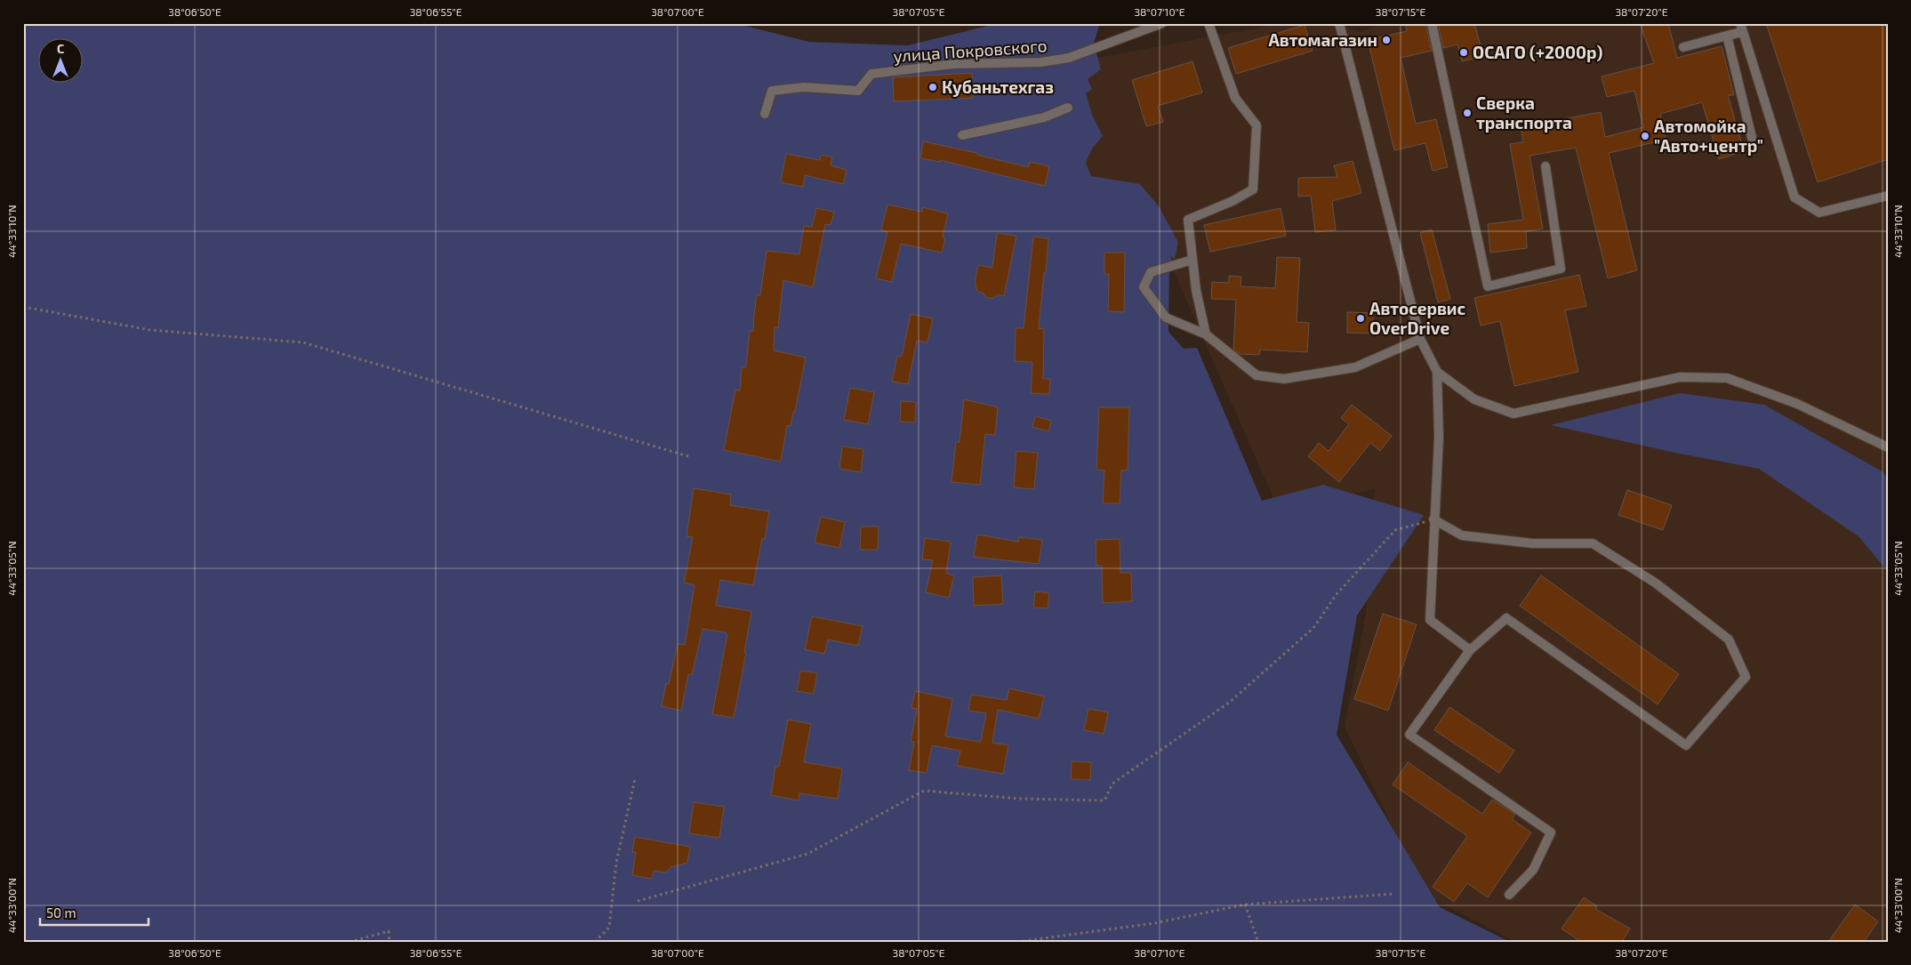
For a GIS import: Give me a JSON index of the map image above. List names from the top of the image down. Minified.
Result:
{"streets":{"street":["улица Покровского"]},"places":["Автомагазин","ОСАГО (+2000р)","Кубаньтехгаз","Сверка транспорта","Автомойка \"Авто+центр\"","Автосервис OverDrive"],"scale_bar":"50 m","north":"top","coordinates":["38°06'50\"E","38°06'55\"E","38°07'00\"E","38°07'05\"E","38°07'10\"E","38°07'15\"E","38°07'20\"E","44°33'10\"N","44°33'05\"N","44°33'00\"N"]}
